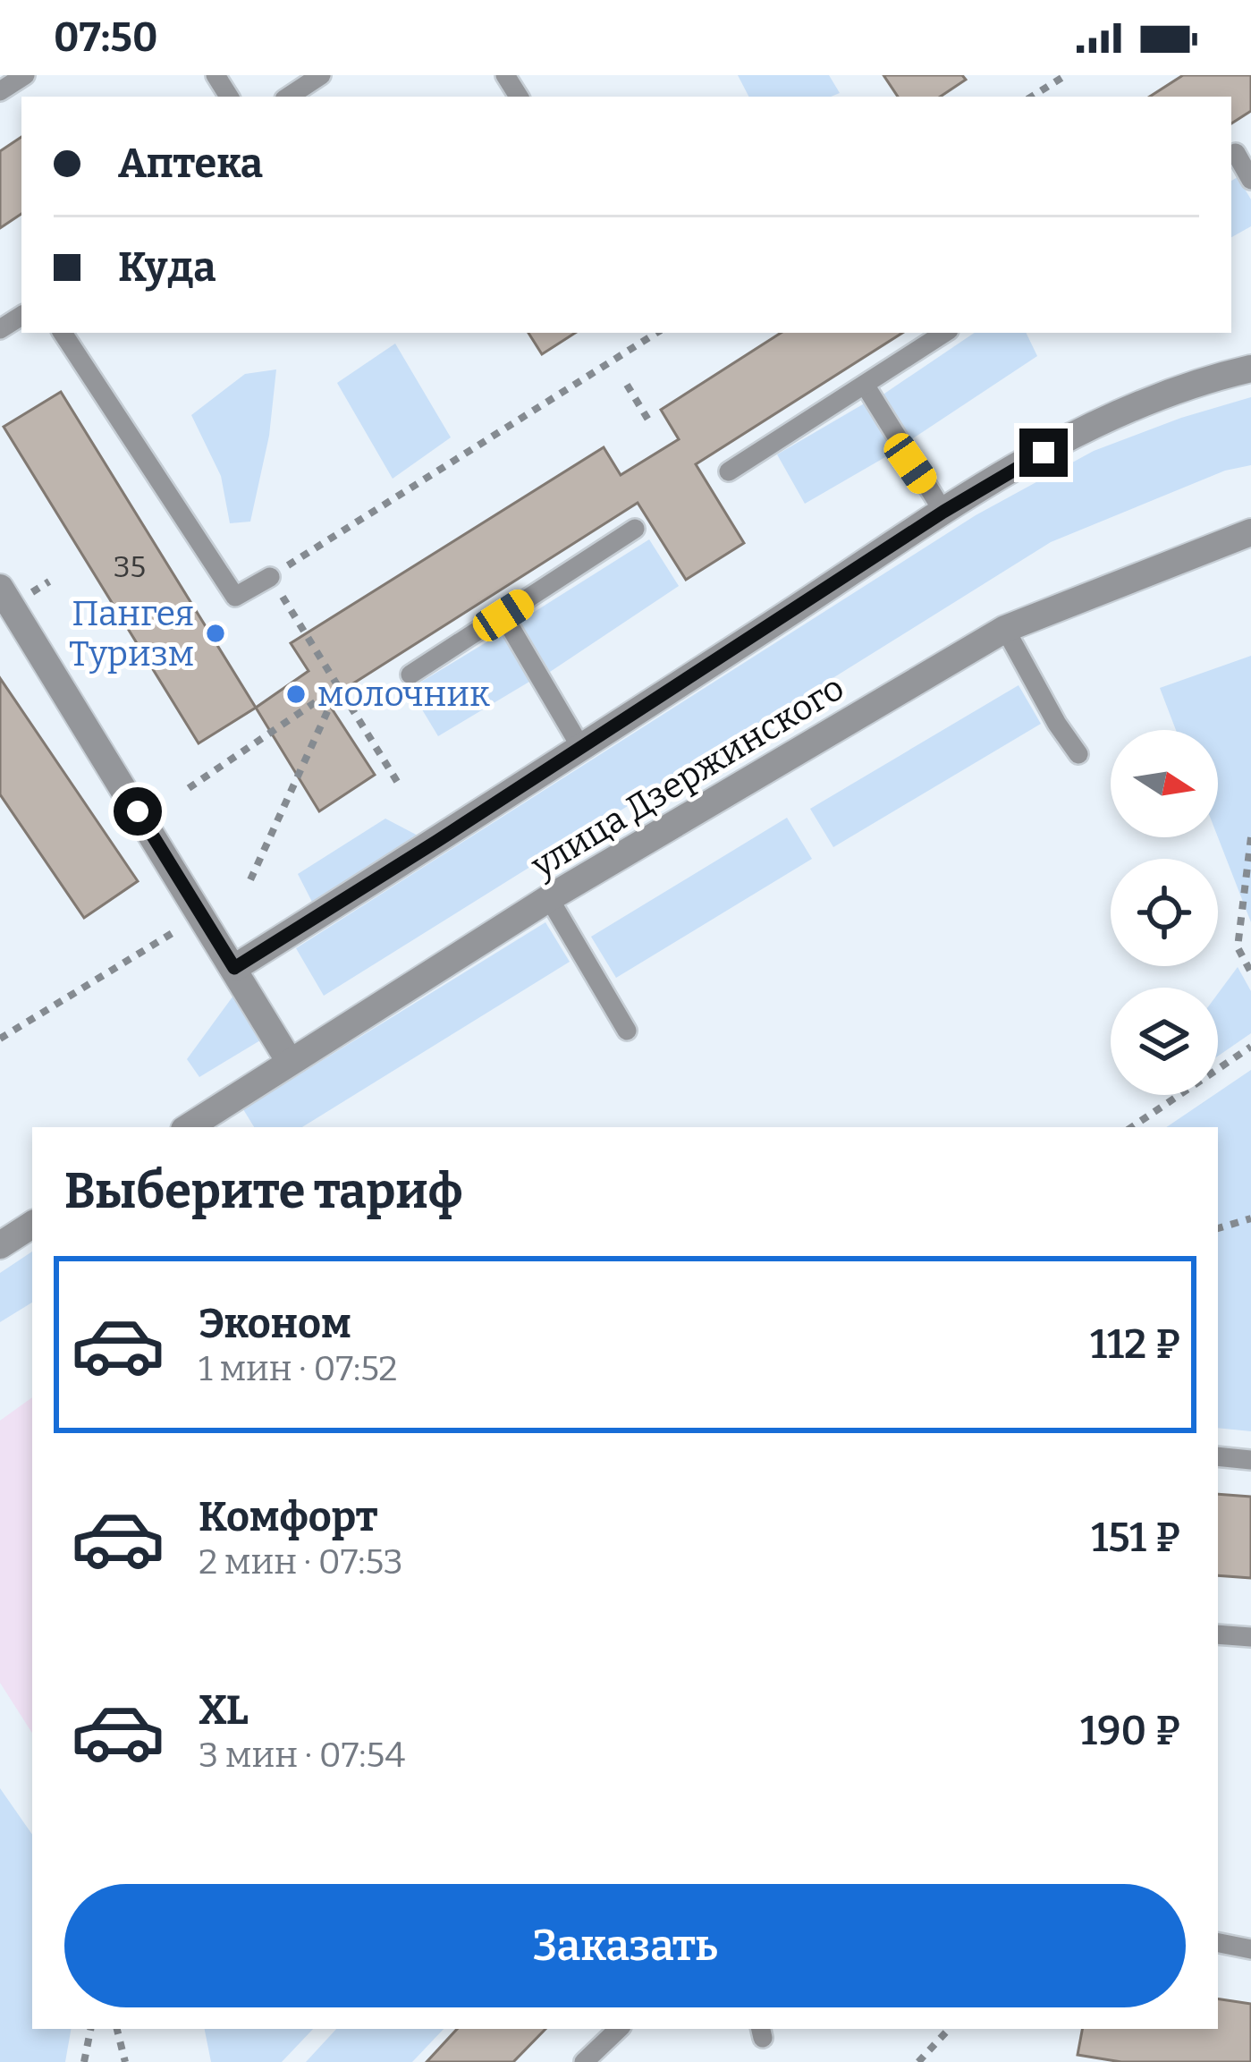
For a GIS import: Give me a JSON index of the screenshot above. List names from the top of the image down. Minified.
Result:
{"streets":{"street":["улица Дзержинского"]},"places":["Пангея Туризм","молочник"],"house_numbers":["35"],"north":"right","page":{"status":"07:50","banner":["Аптека","Куда"],"heading":"Выберите тариф","list":[{"name":"Эконом","note":"1 мин · 07:52","value":"112 ₽"},{"name":"Комфорт","note":"2 мин · 07:53","value":"151 ₽"},{"name":"XL","note":"3 мин · 07:54","value":"190 ₽"}],"buttons":"Заказать"}}
